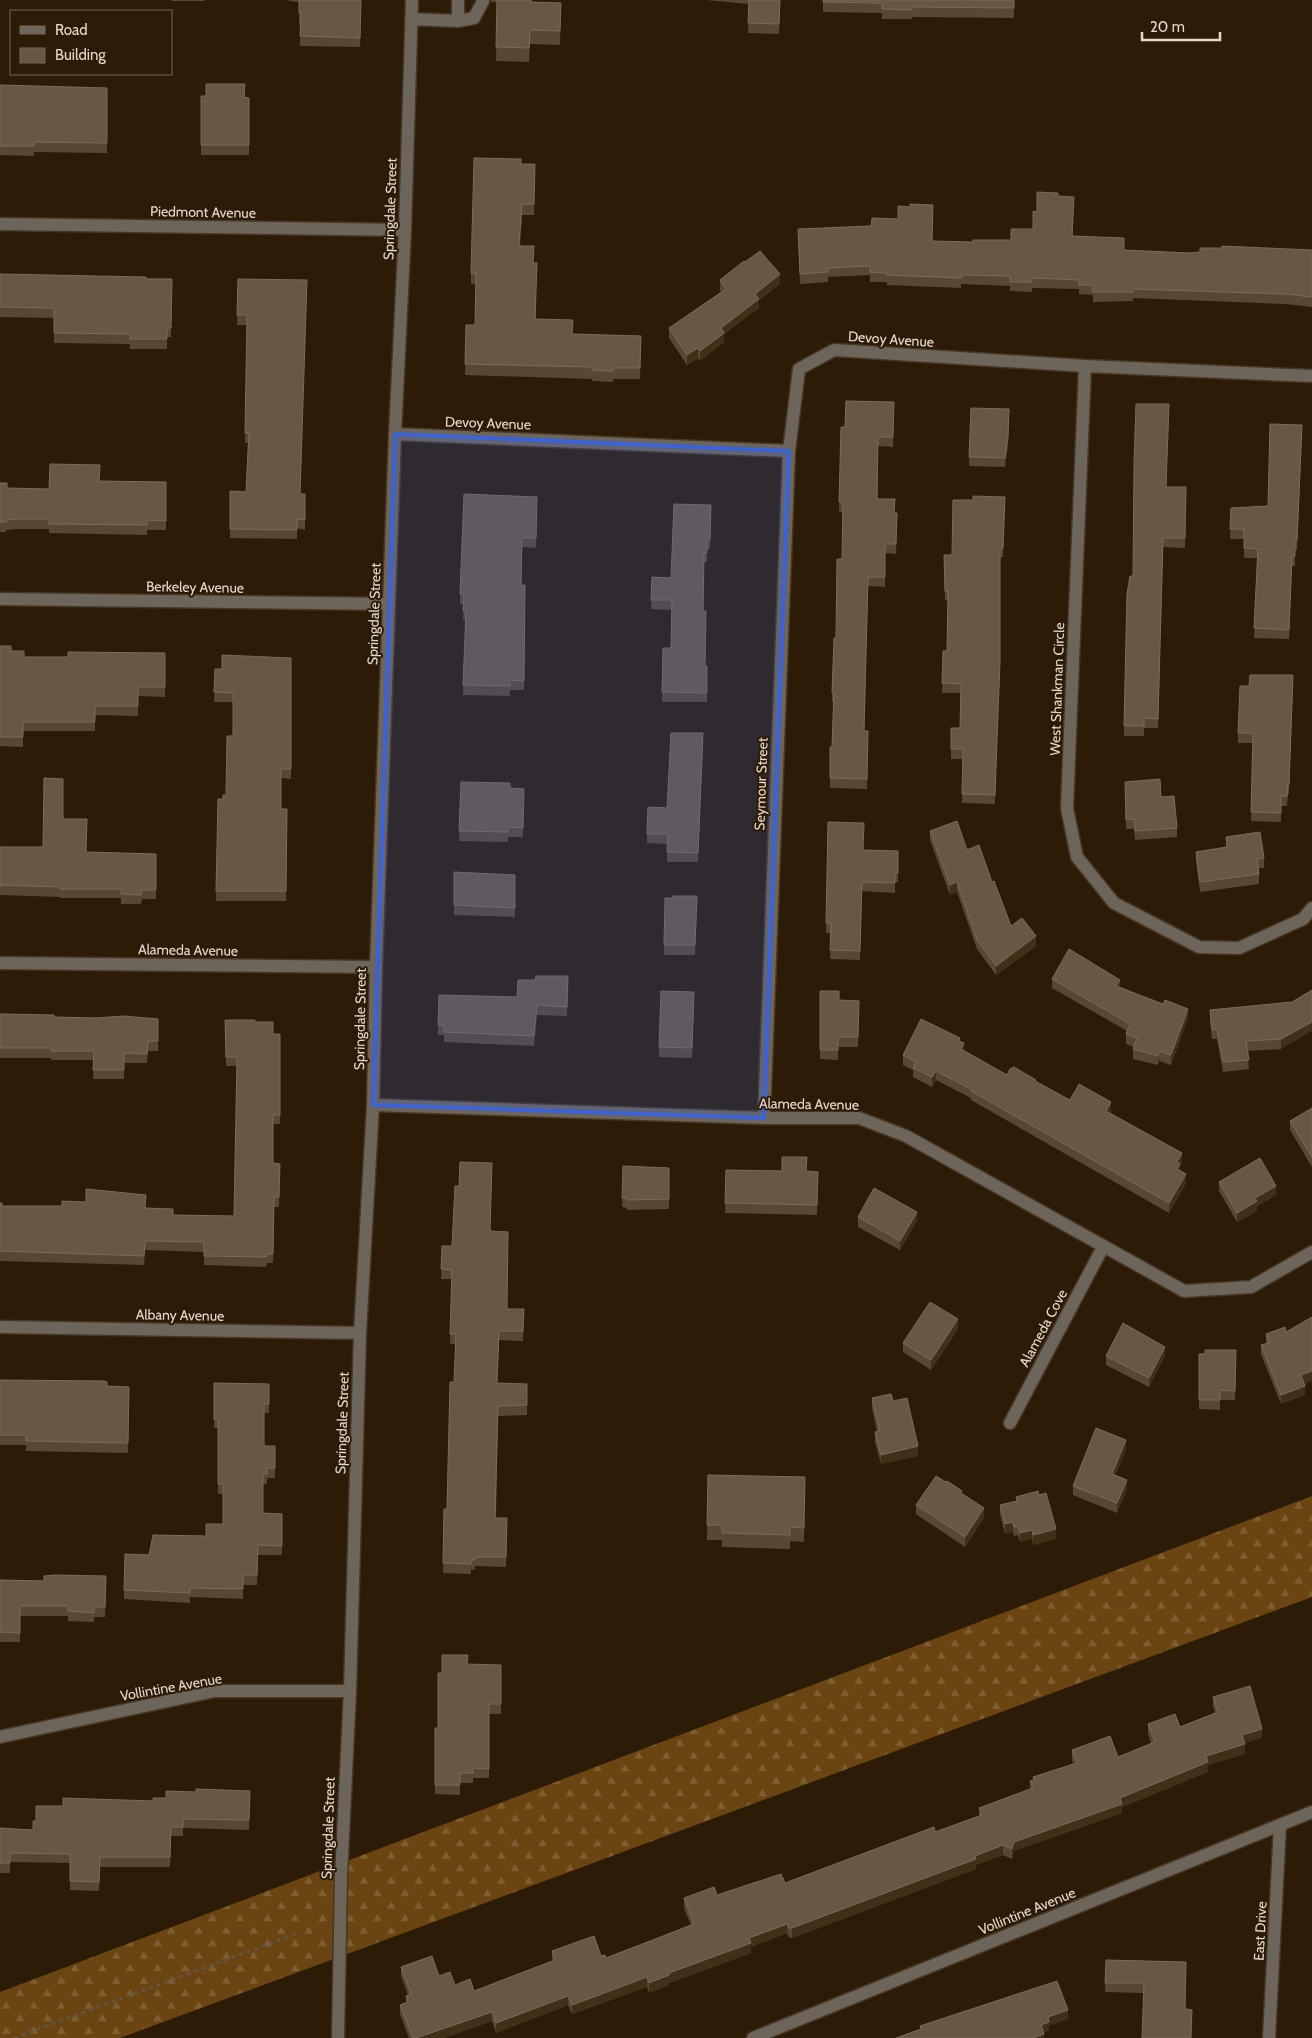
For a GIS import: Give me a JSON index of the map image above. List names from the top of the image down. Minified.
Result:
{"streets":{"street":["Springdale Street","Piedmont Avenue","Devoy Avenue","Berkeley Avenue","West Shankman Circle","Seymour Street","Alameda Avenue","Albany Avenue","Alameda Cove","Vollintine Avenue","East Drive"]},"crossings":[["Springdale Street","Piedmont Avenue"],["Springdale Street","Devoy Avenue"],["Springdale Street","Berkeley Avenue"],["Springdale Street","Alameda Avenue"],["Springdale Street","Albany Avenue"],["Springdale Street","Vollintine Avenue"],["Devoy Avenue","West Shankman Circle"],["Devoy Avenue","Seymour Street"],["Seymour Street","Alameda Avenue"],["Alameda Avenue","Alameda Cove"],["Vollintine Avenue","East Drive"]],"legend":["Road","Building"],"scale_bar":"20 m"}
